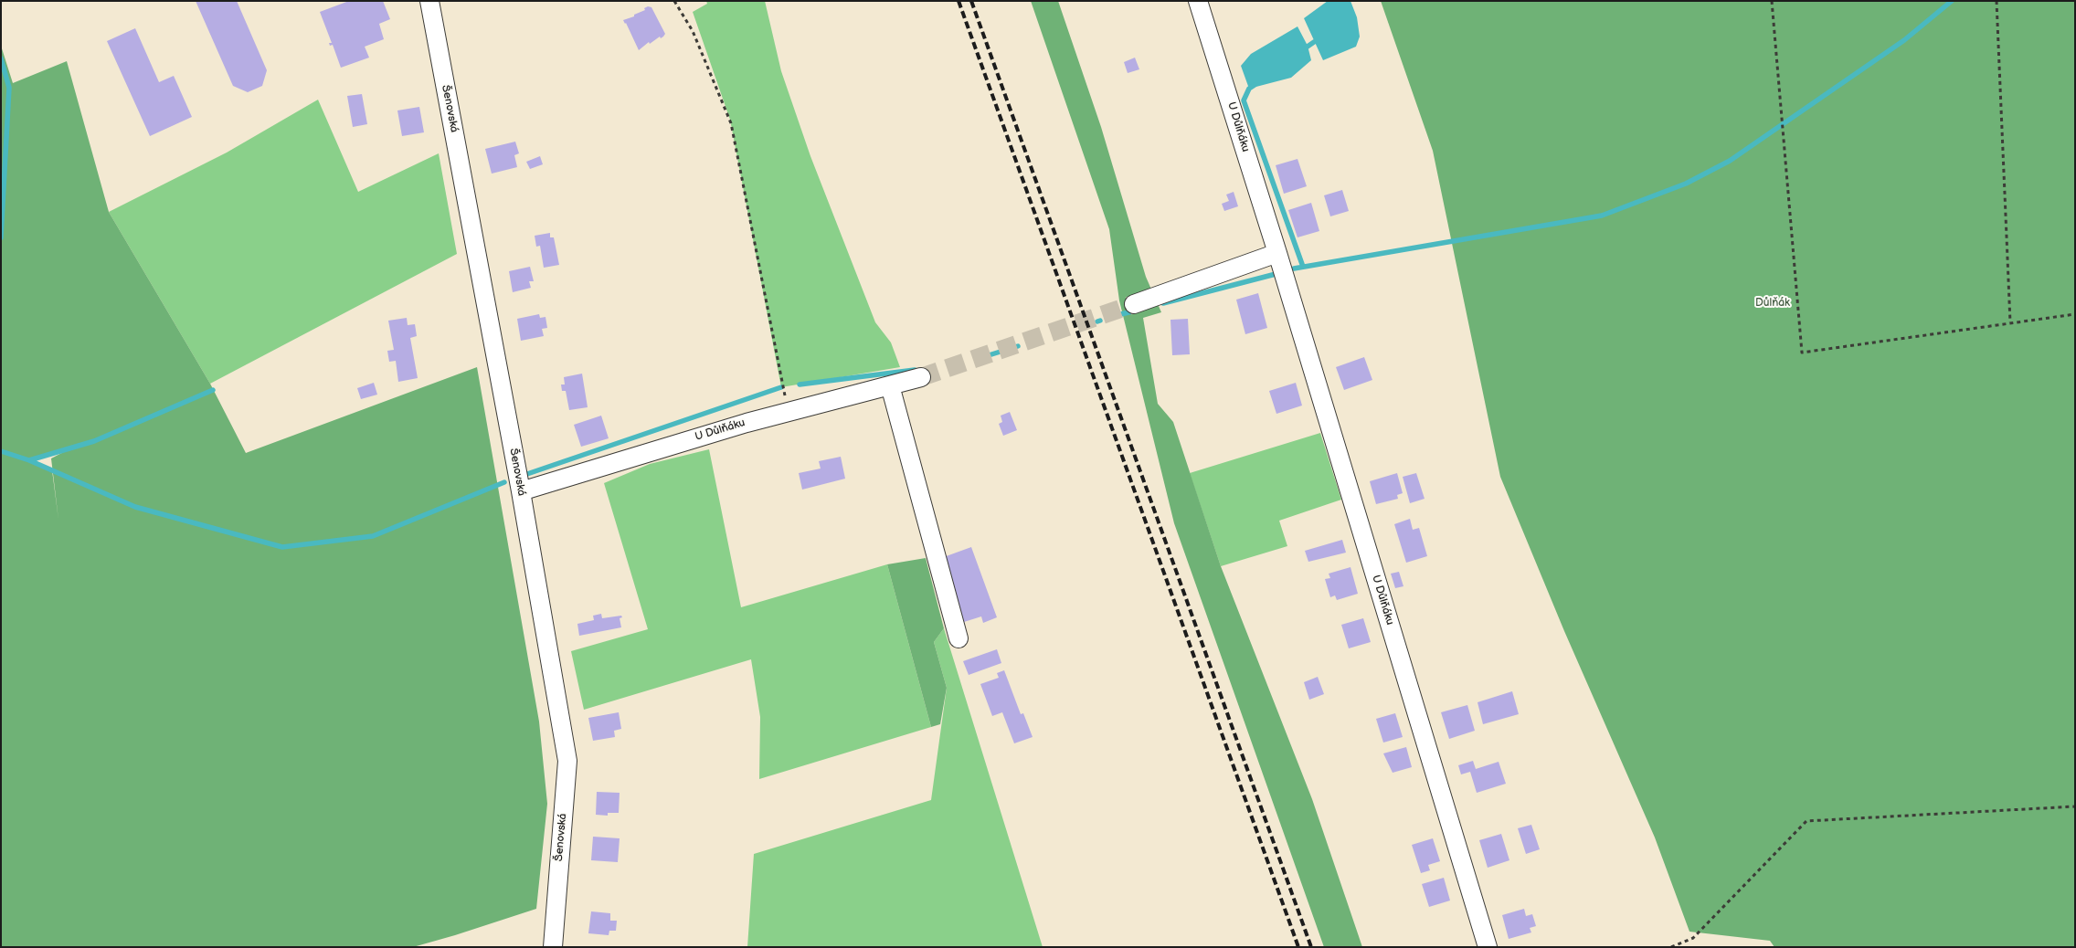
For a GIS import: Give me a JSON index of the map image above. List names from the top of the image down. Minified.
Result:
{"streets":{"street":["Šenovská","U Důlňáku"]},"crossings":[["Šenovská","U Důlňáku"]],"parks":["Důlňák"]}
